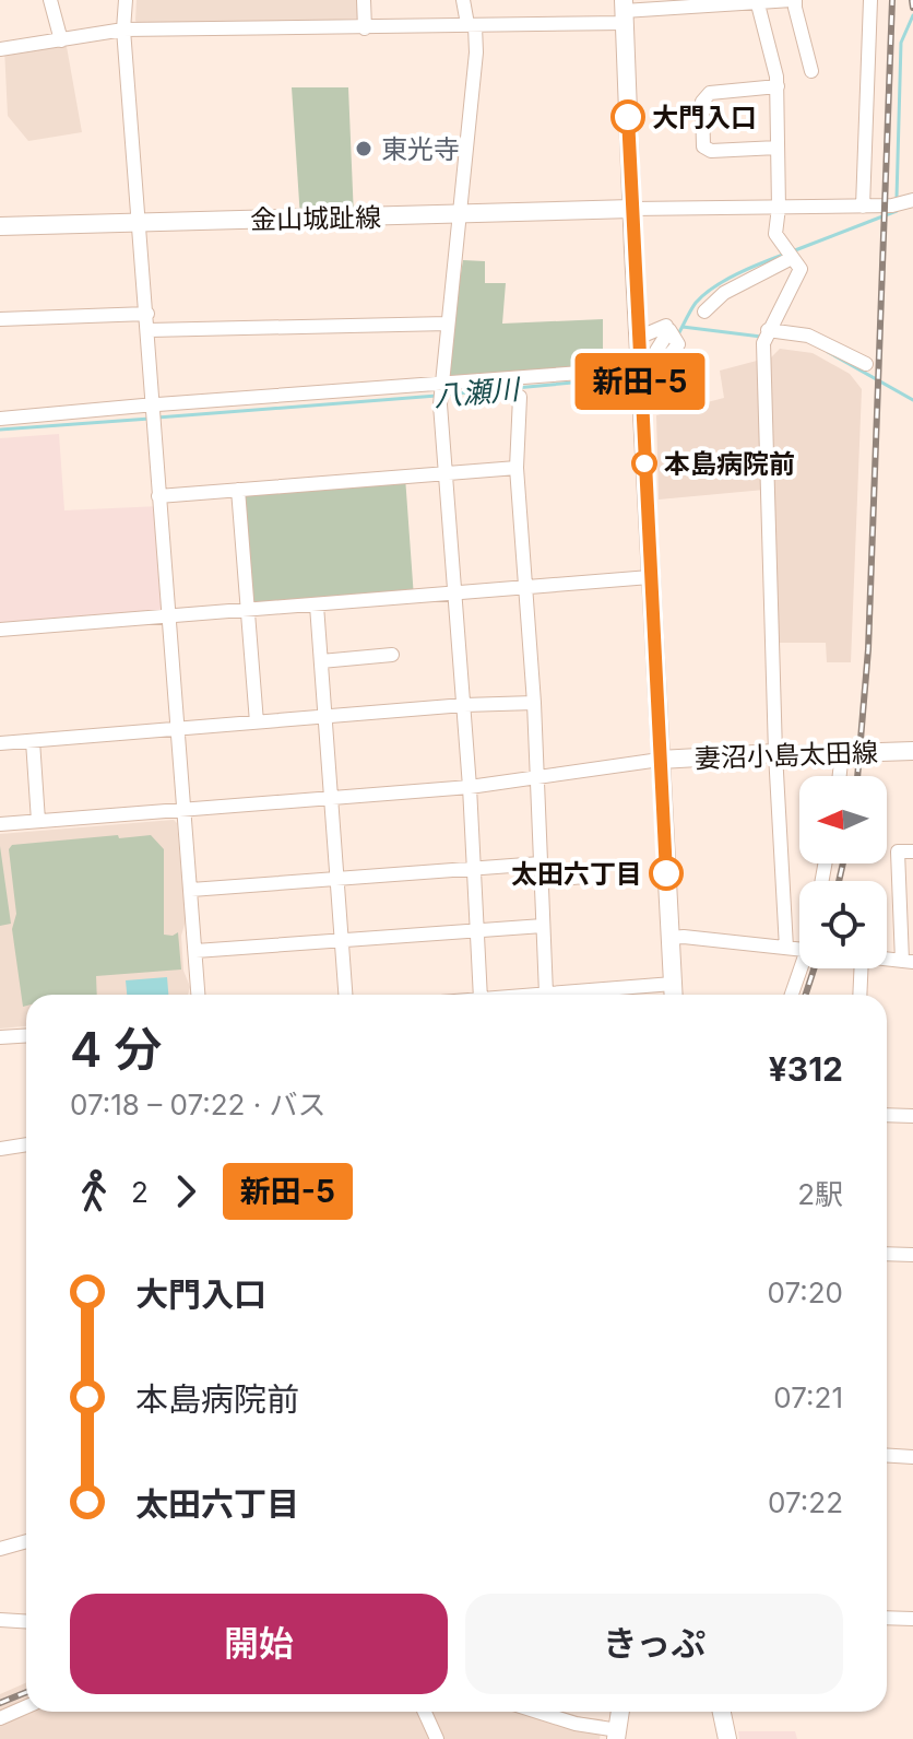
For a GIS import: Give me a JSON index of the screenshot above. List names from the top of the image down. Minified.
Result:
{"streets":{"main road":["金山城趾線","妻沼小島太田線"]},"water":["八瀬川"],"places":["大門入口","東光寺","本島病院前","太田六丁目"],"lines":["bus line 新田-5"],"north":"left","page":{"on_map":"新田-5","heading":["4 分","07:18 – 07:22 · バス","¥312"],"legs":["2","新田-5","2駅"],"list":[{"name":"大門入口","value":"07:20"},{"name":"本島病院前","value":"07:21"},{"name":"太田六丁目","value":"07:22"}],"buttons":["開始","きっぷ"]}}
